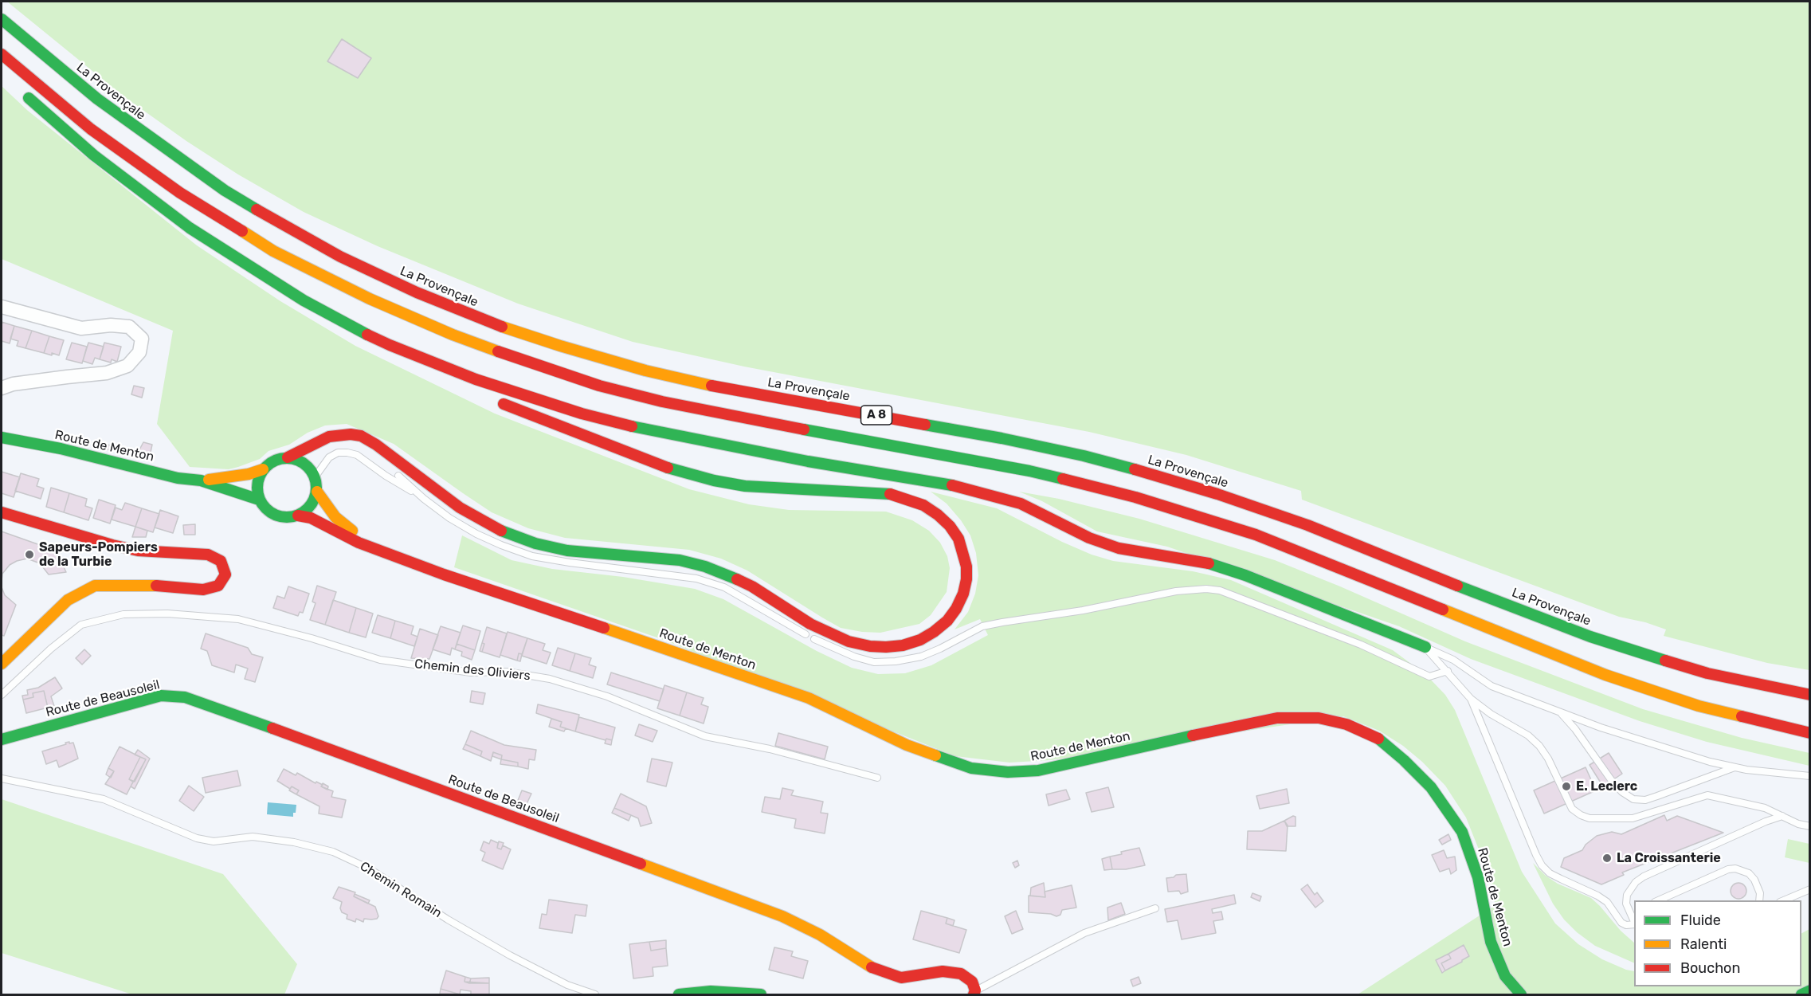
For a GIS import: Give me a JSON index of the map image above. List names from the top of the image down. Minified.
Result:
{"streets":{"main road":["La Provençale","A 8","Route de Menton","Route de Beausoleil"],"lane":["Chemin des Oliviers","Chemin Romain"]},"places":["Sapeurs-Pompiers de la Turbie","E. Leclerc","La Croissanterie"],"legend":["Fluide","Ralenti","Bouchon"]}
